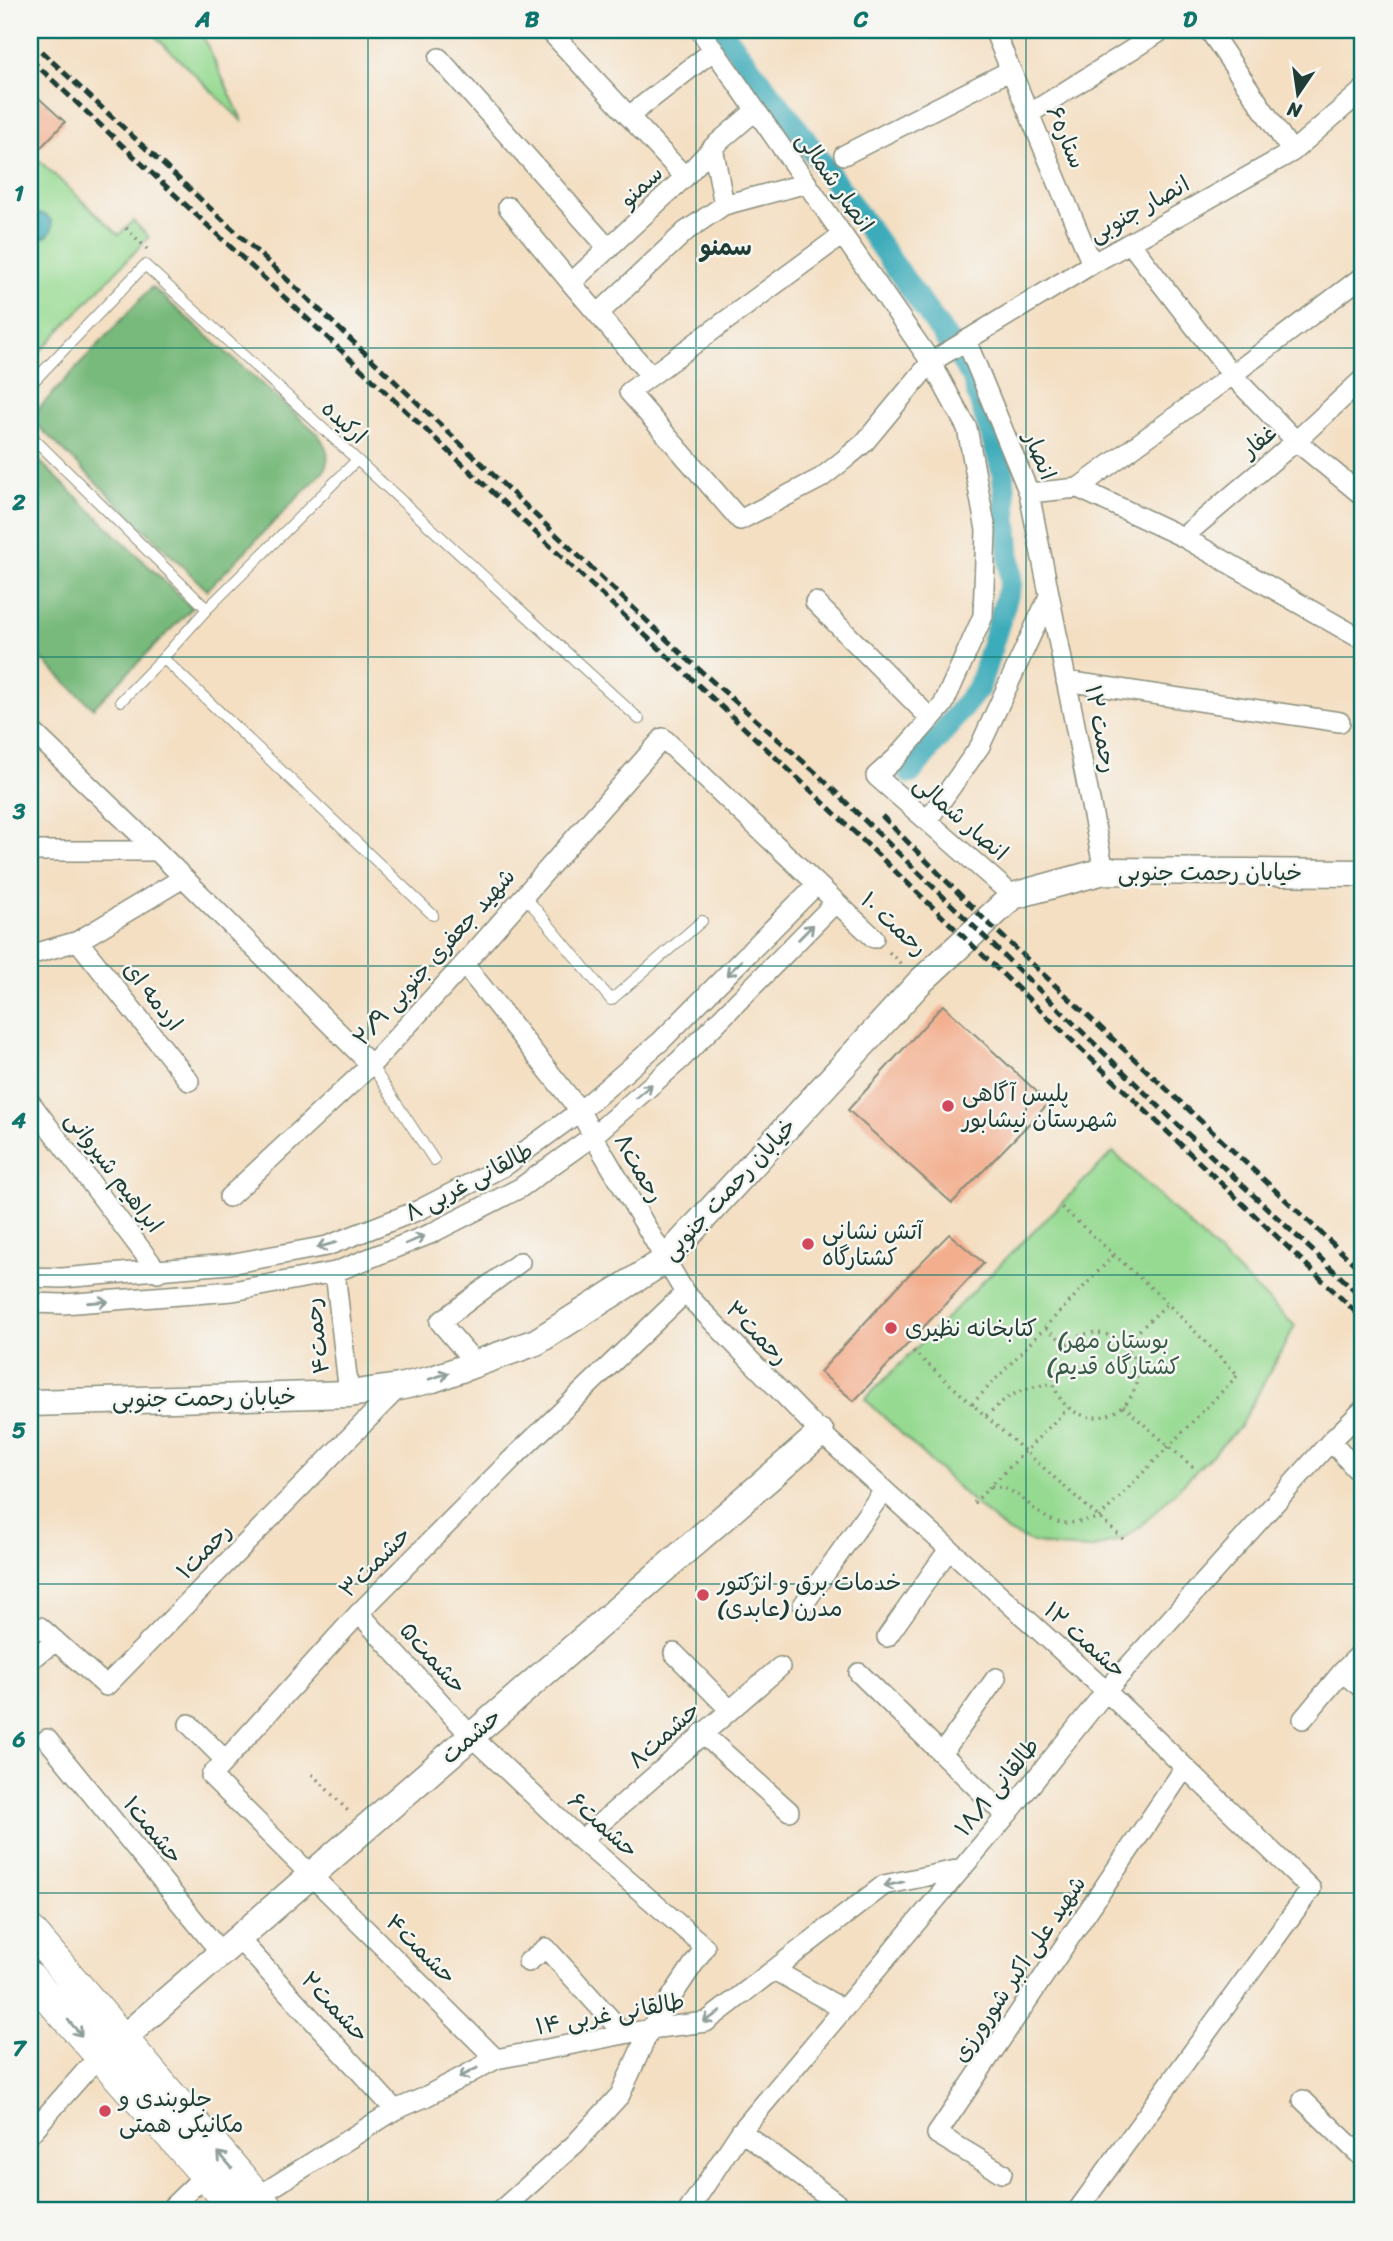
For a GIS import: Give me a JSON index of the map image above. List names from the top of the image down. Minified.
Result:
{"streets":{"street":["ستاره۶","انصار شمالی","سمنو","انصار جنوبی","غفار","انصار","رحمت ۱۲","خیابان رحمت جنوبی","رحمت ۱۰","شهید جعفری جنوبی ۲/۹","اردمه ای","رحمت۸","ابراهیم شیروانی","طالقانی غربی ۸","رحمت۳","رحمت۴","رحمت۱","حشمت۳","حشمت ۱۲","حشمت۵","حشمت۸","حشمت","طالقانی ۱۸/۱","حشمت۶","حشمت۱","حشمت۴","شهید علی اکبر شورورزی","حشمت۲","طالقانی غربی ۱۴"],"lane":["ارکیده"]},"crossings":[["ستاره۶","انصار جنوبی"],["انصار شمالی","انصار جنوبی"],["انصار شمالی","خیابان رحمت جنوبی"],["انصار جنوبی","انصار"],["انصار","رحمت ۱۲"],["رحمت ۱۲","خیابان رحمت جنوبی"],["خیابان رحمت جنوبی","رحمت ۱۰"],["خیابان رحمت جنوبی","رحمت۸"],["خیابان رحمت جنوبی","رحمت۳"],["خیابان رحمت جنوبی","رحمت۴"],["خیابان رحمت جنوبی","رحمت۱"],["رحمت ۱۰","شهید جعفری جنوبی ۲/۹"],["رحمت ۱۰","طالقانی غربی ۸"],["شهید جعفری جنوبی ۲/۹","رحمت۸"],["رحمت۸","طالقانی غربی ۸"],["رحمت۸","رحمت۳"],["ابراهیم شیروانی","طالقانی غربی ۸"],["طالقانی غربی ۸","رحمت۴"],["رحمت۳","حشمت۳"],["رحمت۳","حشمت ۱۲"],["رحمت۳","حشمت"],["حشمت۳","حشمت۵"],["حشمت ۱۲","حشمت"],["حشمت ۱۲","طالقانی ۱۸/۱"],["حشمت ۱۲","شهید علی اکبر شورورزی"],["حشمت۵","حشمت"],["حشمت۵","حشمت۶"],["حشمت۸","حشمت۶"],["حشمت","حشمت۶"],["حشمت","حشمت۱"],["حشمت","حشمت۴"],["حشمت","حشمت۲"],["طالقانی ۱۸/۱","طالقانی غربی ۱۴"],["حشمت۶","طالقانی غربی ۱۴"],["حشمت۱","حشمت۲"],["حشمت۴","طالقانی غربی ۱۴"],["حشمت۲","طالقانی غربی ۱۴"]],"one_way":["طالقانی غربی ۱۴"],"districts":["سمنو"],"parks":["(بوستان مهر (کشتارگاه قدیم"],"places":["پلیس آگاهی شهرستان نیشابور","آتش نشانی کشتارگاه","کتابخانه نظیری","خدمات برق و انژکتور مدرن (عابدی)","جلوبندی و مکانیکی همتی"],"north":"bottom","grid":{"columns":["A","B","C","D"],"rows":["1","2","3","4","5","6","7"]}}
